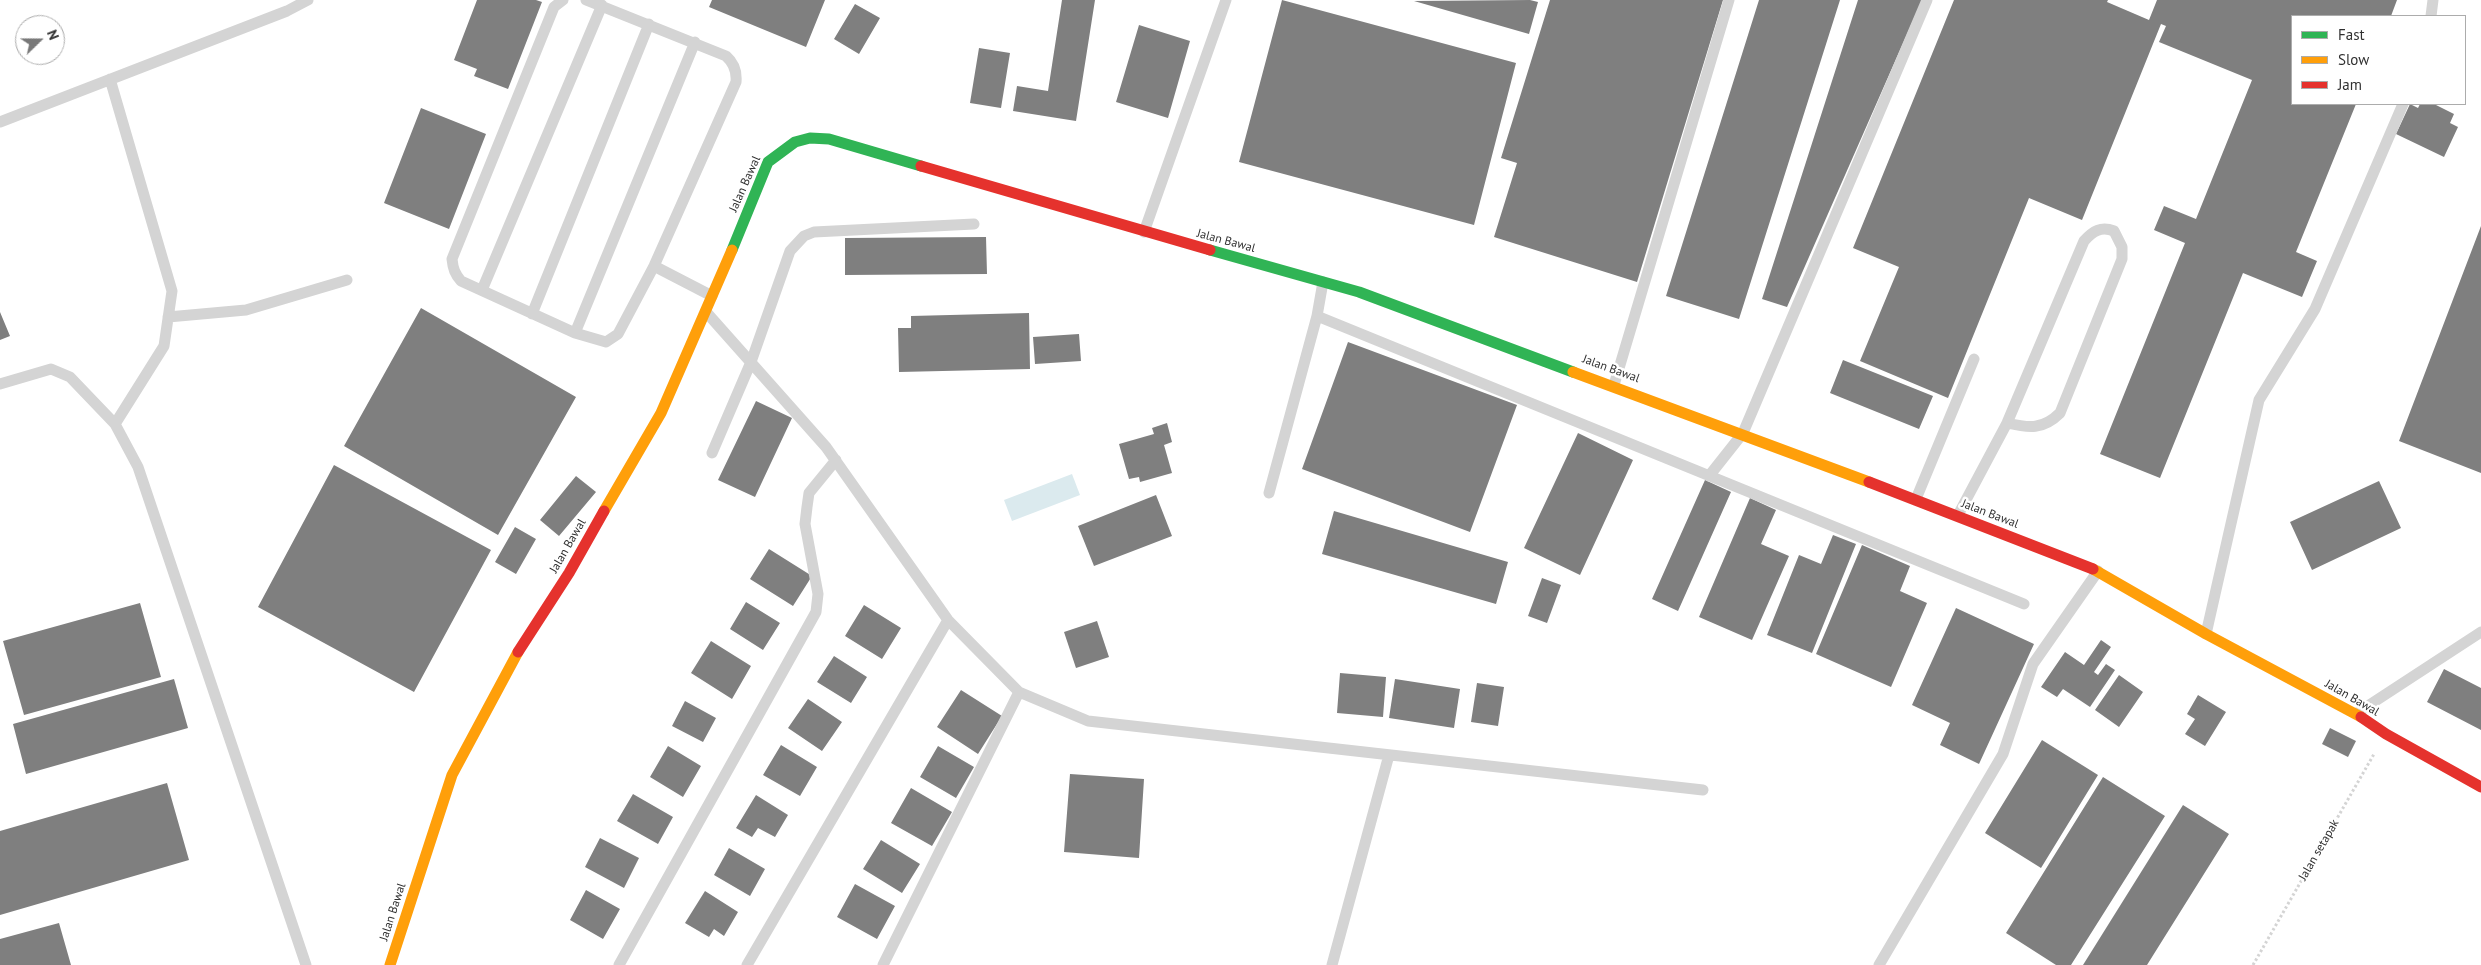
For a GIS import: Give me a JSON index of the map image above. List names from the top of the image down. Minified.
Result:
{"streets":{"street":["Jalan Bawal"],"path":["Jalan setapak"]},"crossings":[["Jalan Bawal","Jalan setapak"]],"legend":["Fast","Slow","Jam"],"north":"right"}
